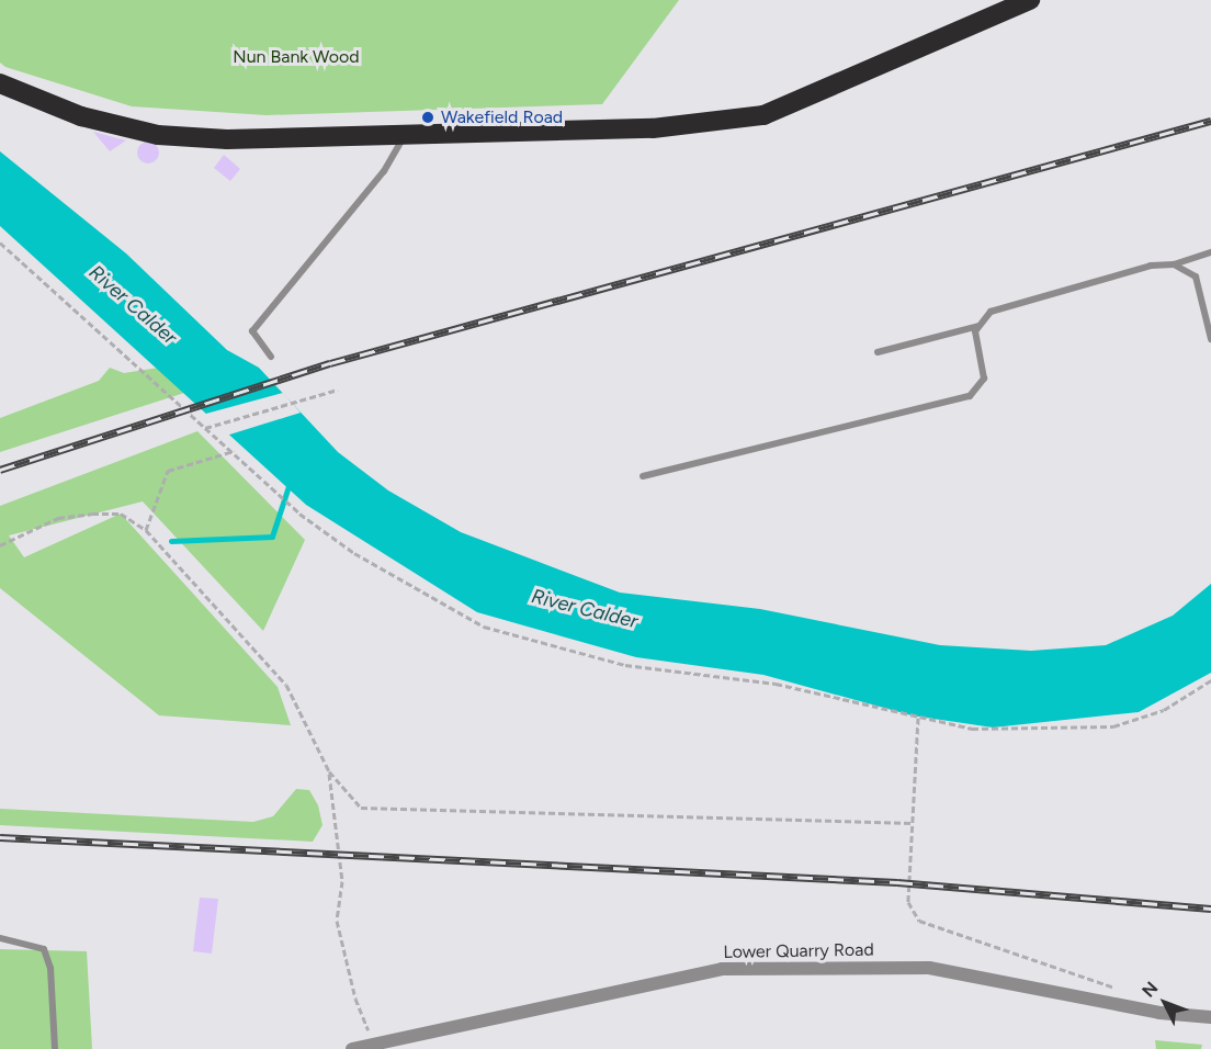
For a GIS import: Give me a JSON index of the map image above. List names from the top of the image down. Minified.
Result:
{"streets":{"street":["Lower Quarry Road"]},"water":["River Calder"],"parks":["Nun Bank Wood"],"places":["Wakefield Road"],"north":"top left"}
